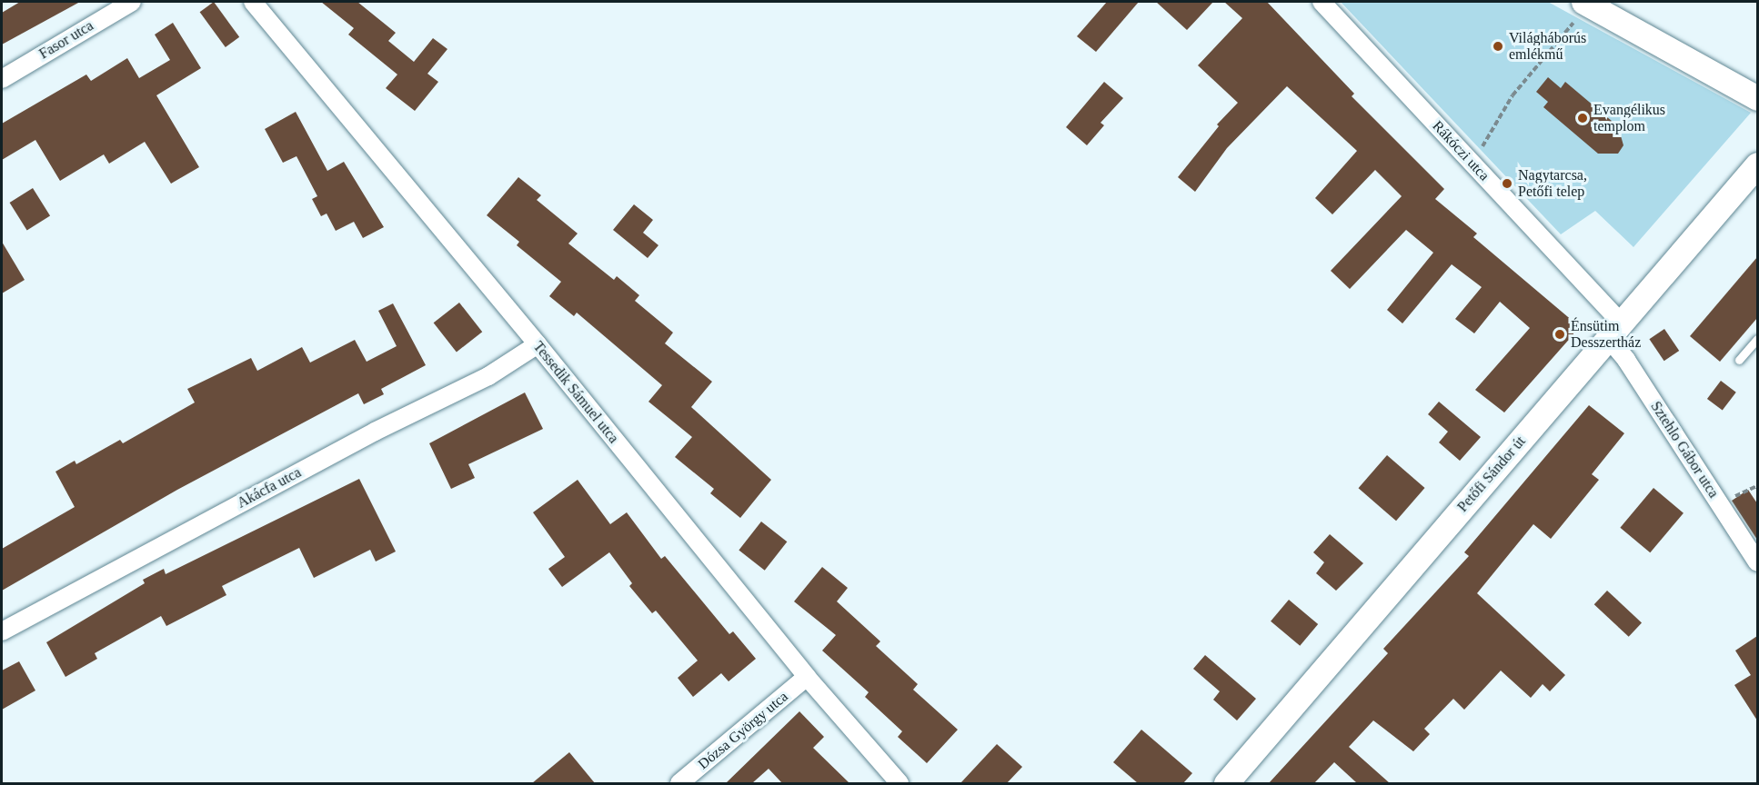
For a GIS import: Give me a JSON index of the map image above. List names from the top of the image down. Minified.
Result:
{"streets":{"main road":["Petőfi Sándor út"],"street":["Fasor utca","Rákóczi utca","Tessedik Sámuel utca","Sztehlo Gábor utca","Akácfa utca","Dózsa György utca"]},"crossings":[["Rákóczi utca","Sztehlo Gábor utca"],["Rákóczi utca","Petőfi Sándor út"],["Tessedik Sámuel utca","Akácfa utca"],["Tessedik Sámuel utca","Dózsa György utca"],["Sztehlo Gábor utca","Petőfi Sándor út"]],"places":["Világháborús emlékmű","Evangélikus templom","Nagytarcsa, Petőfi telep","Énsütim Desszertház"]}
